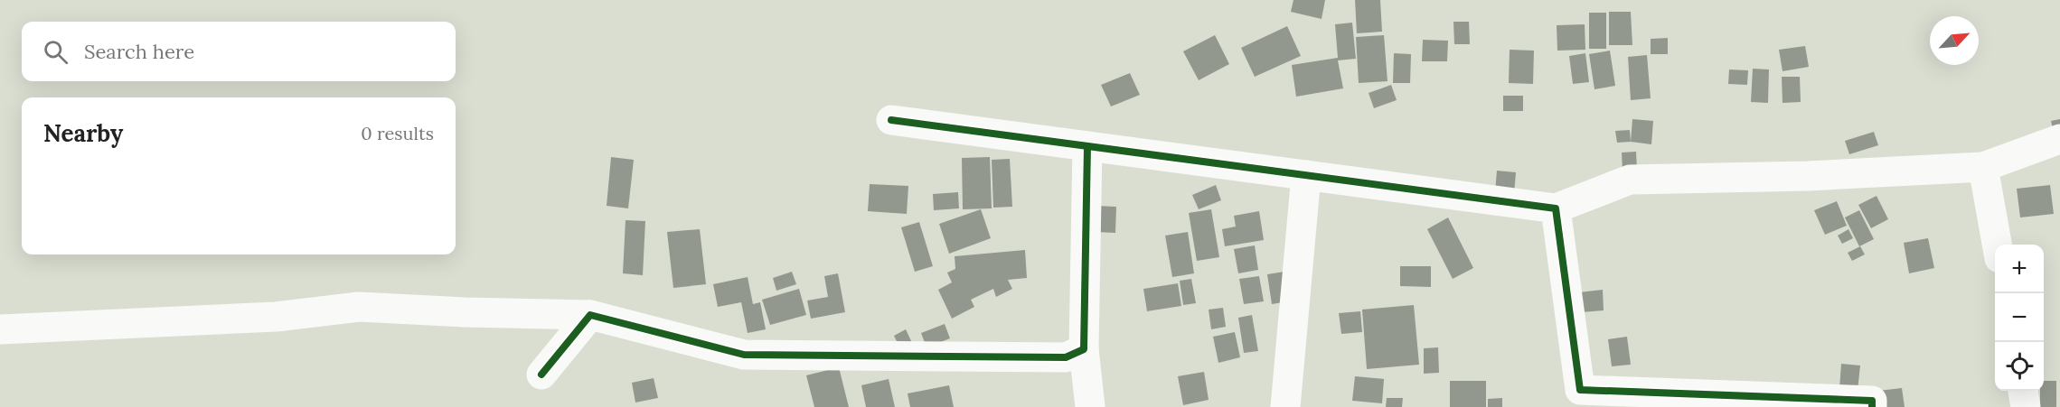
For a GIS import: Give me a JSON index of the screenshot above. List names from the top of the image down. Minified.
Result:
{"north":"top right","page":{"search":"Search here","heading":["Nearby","0 results"],"map_buttons":["+","−"]}}
